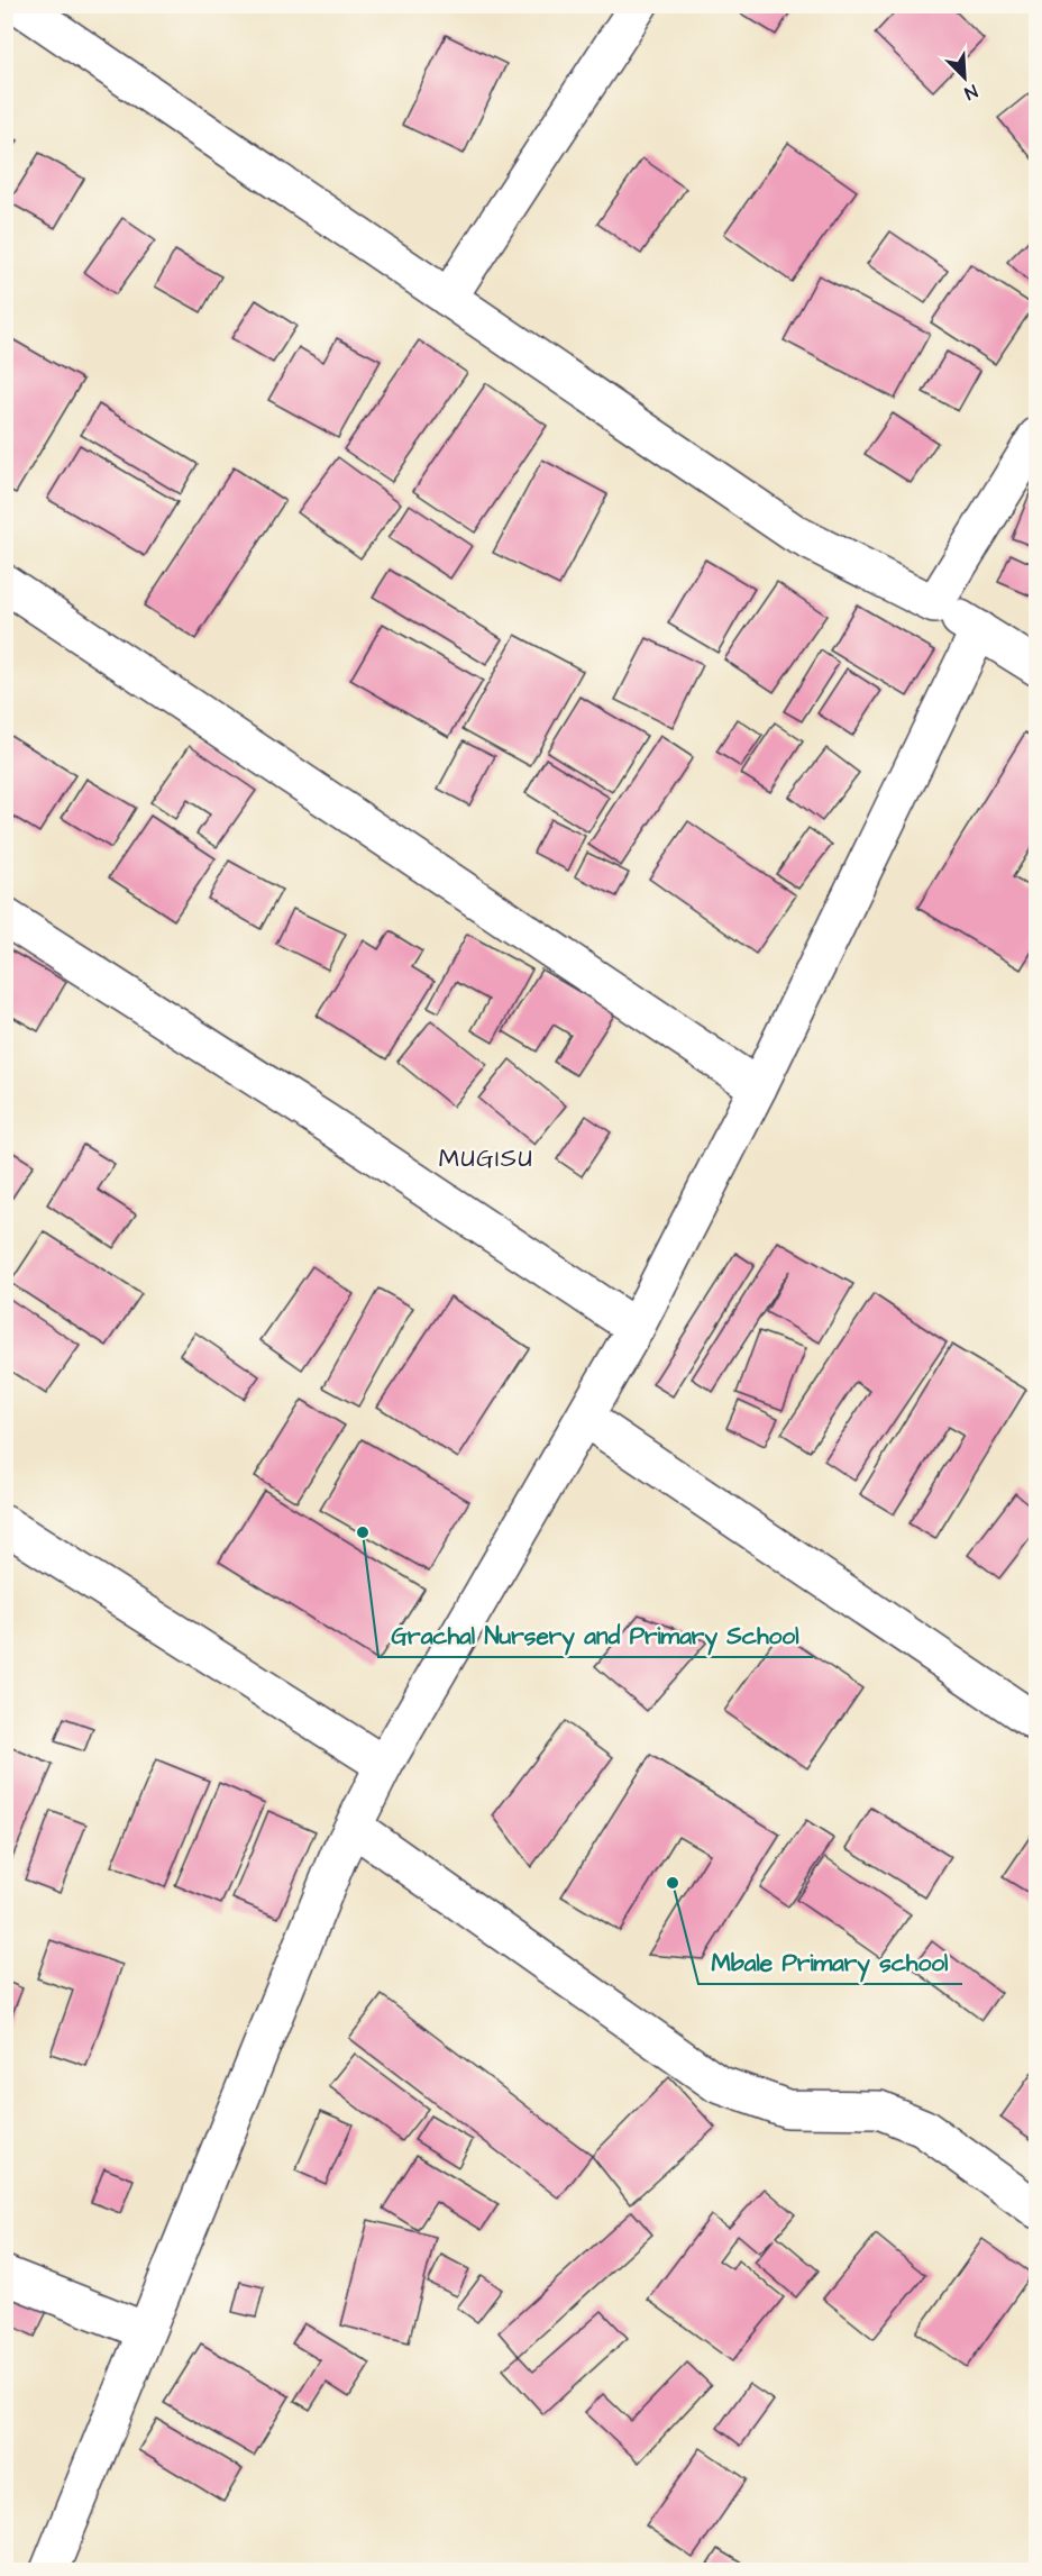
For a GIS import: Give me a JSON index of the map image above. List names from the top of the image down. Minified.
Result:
{"districts":["MUGISU"],"places":["Grachal Nursery and Primary School","Mbale Primary school"],"north":"bottom right"}
